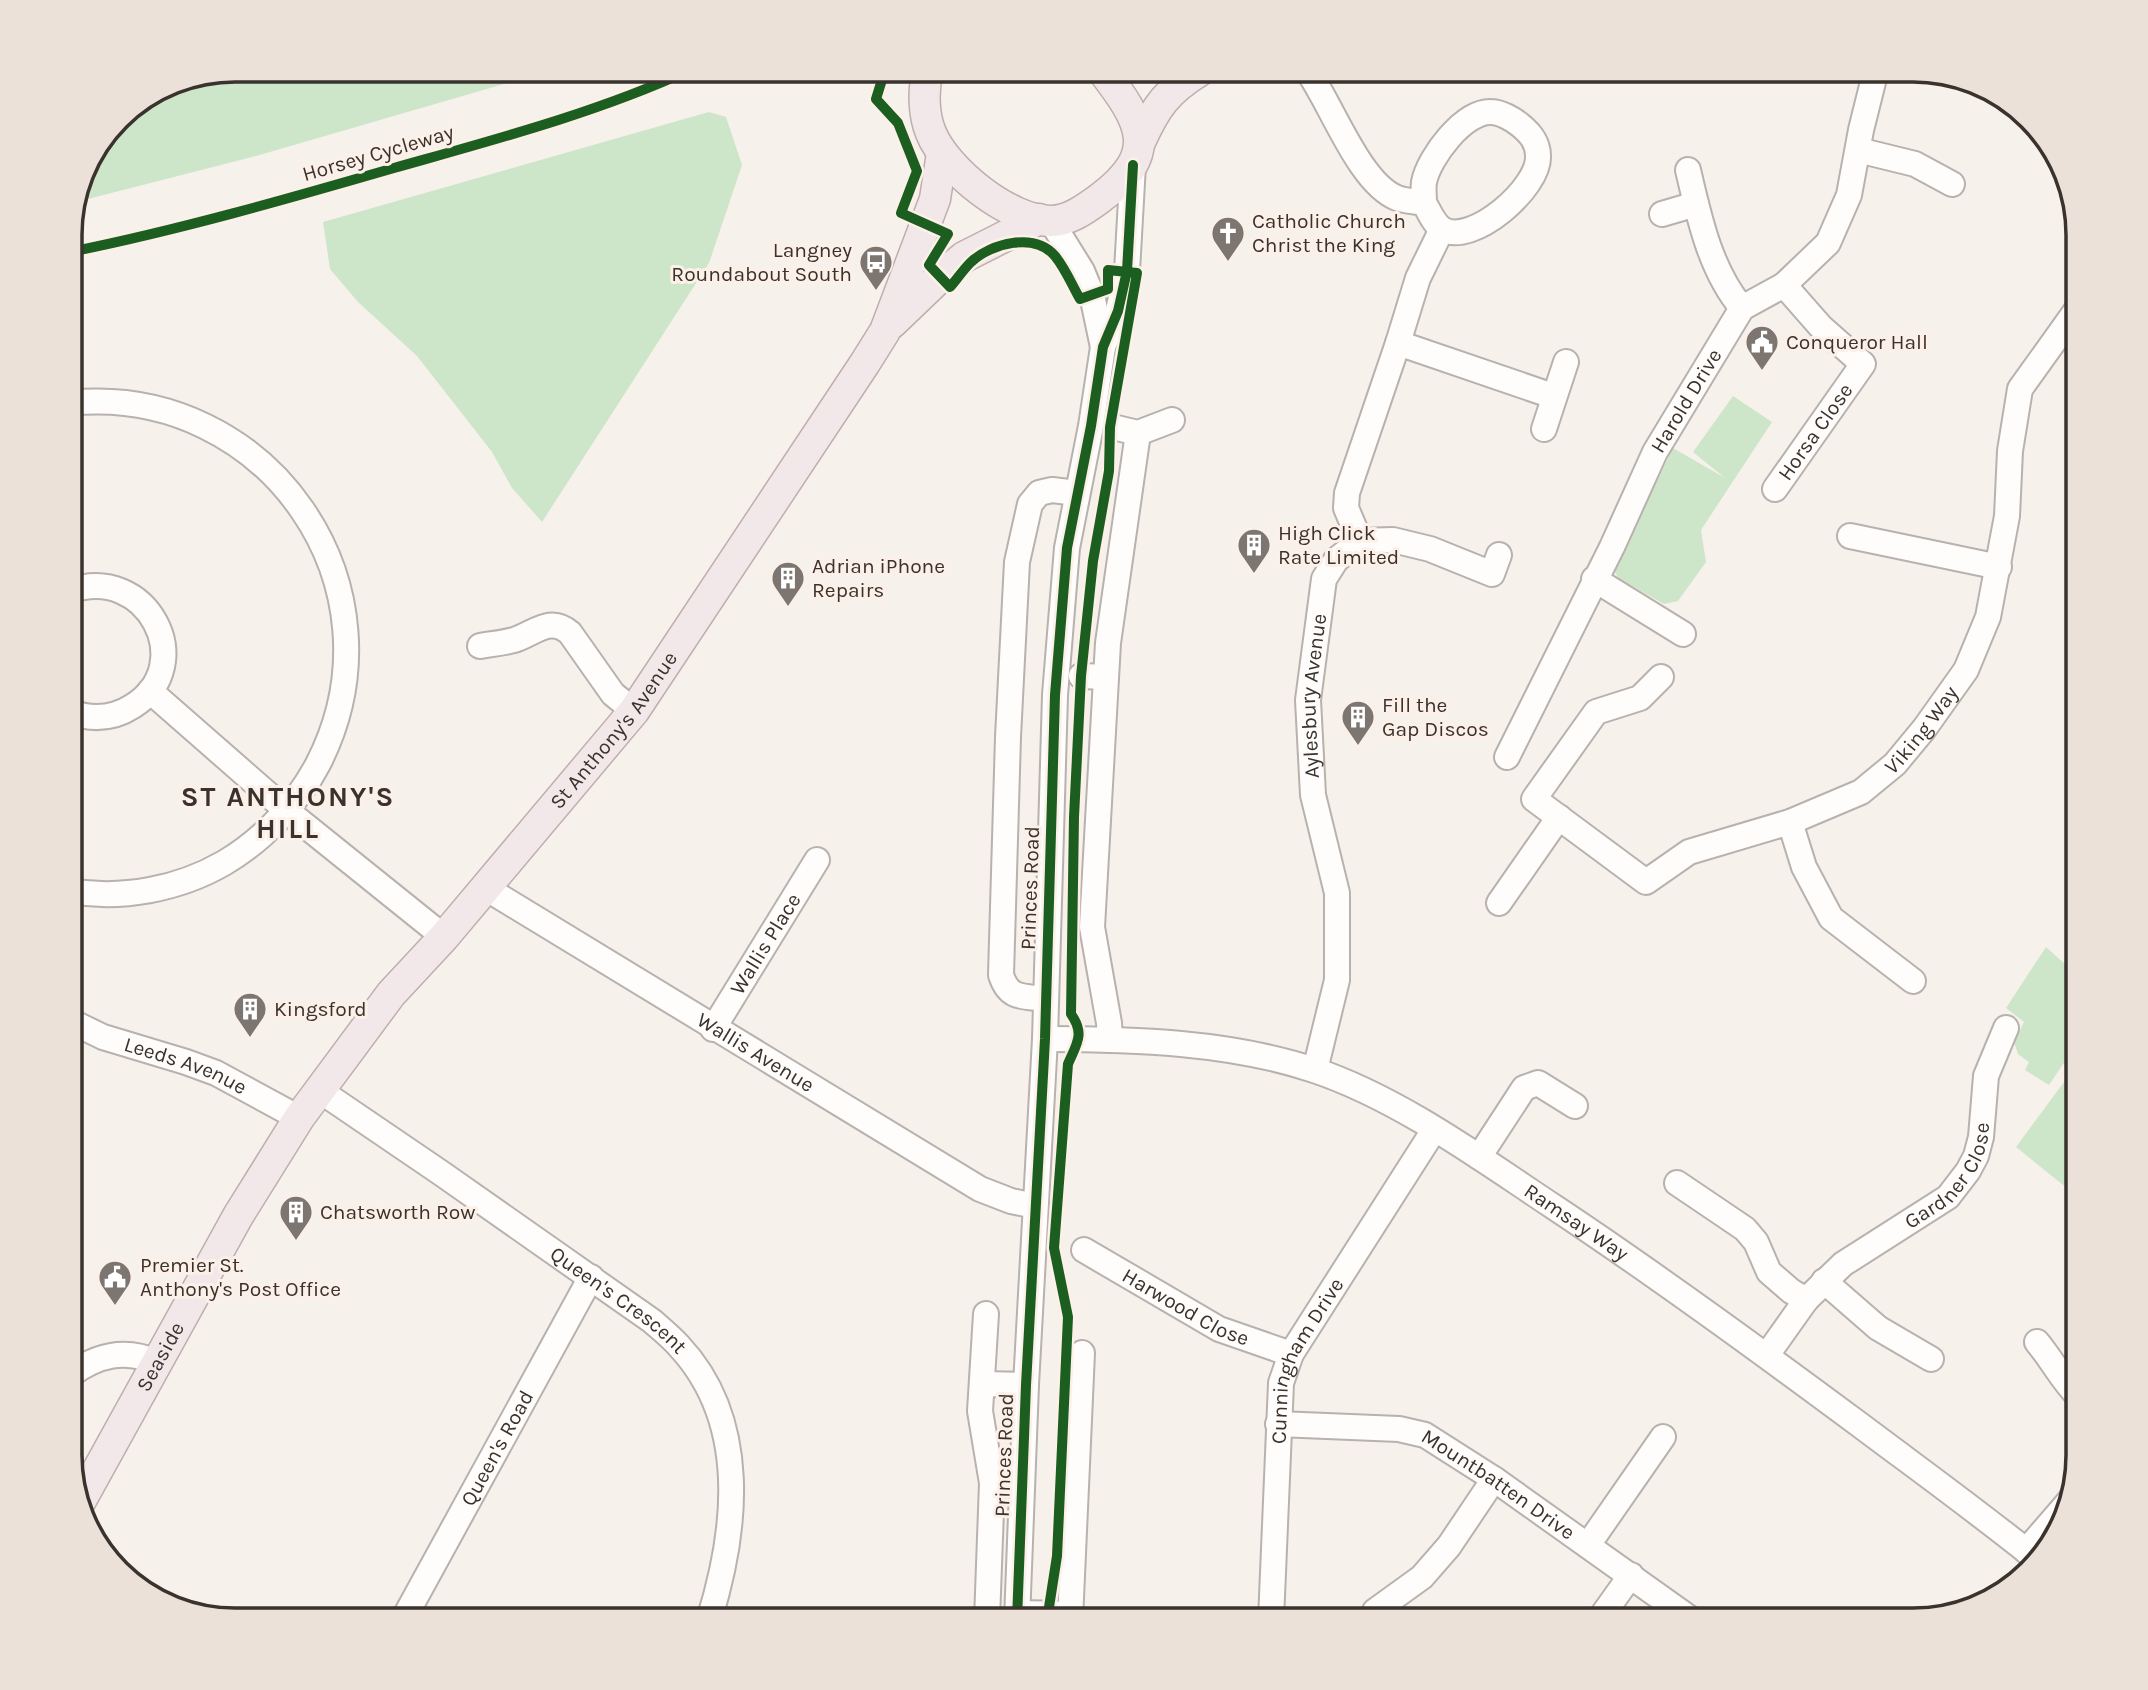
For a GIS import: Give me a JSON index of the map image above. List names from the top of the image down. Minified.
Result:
{"streets":{"main road":["St Anthony's Avenue","Seaside"],"street":["Harold Drive","Horsa Close","Aylesbury Avenue","Viking Way","Princes Road","Wallis Place","Wallis Avenue","Leeds Avenue","Gardner Close","Ramsay Way","Queen's Crescent","Harwood Close","Cunningham Drive","Queen's Road","Mountbatten Drive"],"cycle path":["Horsey Cycleway"]},"crossings":[["Aylesbury Avenue","Ramsay Way"],["St Anthony's Avenue","Princes Road"],["St Anthony's Avenue","Wallis Avenue"],["St Anthony's Avenue","Leeds Avenue"],["St Anthony's Avenue","Queen's Crescent"],["St Anthony's Avenue","Seaside"],["Princes Road","Wallis Avenue"],["Princes Road","Ramsay Way"],["Wallis Place","Wallis Avenue"],["Leeds Avenue","Queen's Crescent"],["Leeds Avenue","Seaside"],["Gardner Close","Ramsay Way"],["Ramsay Way","Cunningham Drive"],["Queen's Crescent","Seaside"],["Queen's Crescent","Queen's Road"],["Harwood Close","Cunningham Drive"],["Cunningham Drive","Mountbatten Drive"]],"districts":["ST ANTHONY'S HILL"],"places":{"church":["Catholic Church Christ the King"],"bus stop":["Langney Roundabout South"],"public building":["Conqueror Hall","Premier St. Anthony's Post Office"],"building":["High Click Rate Limited","Adrian iPhone Repairs","Fill the Gap Discos","Kingsford","Chatsworth Row"]}}
